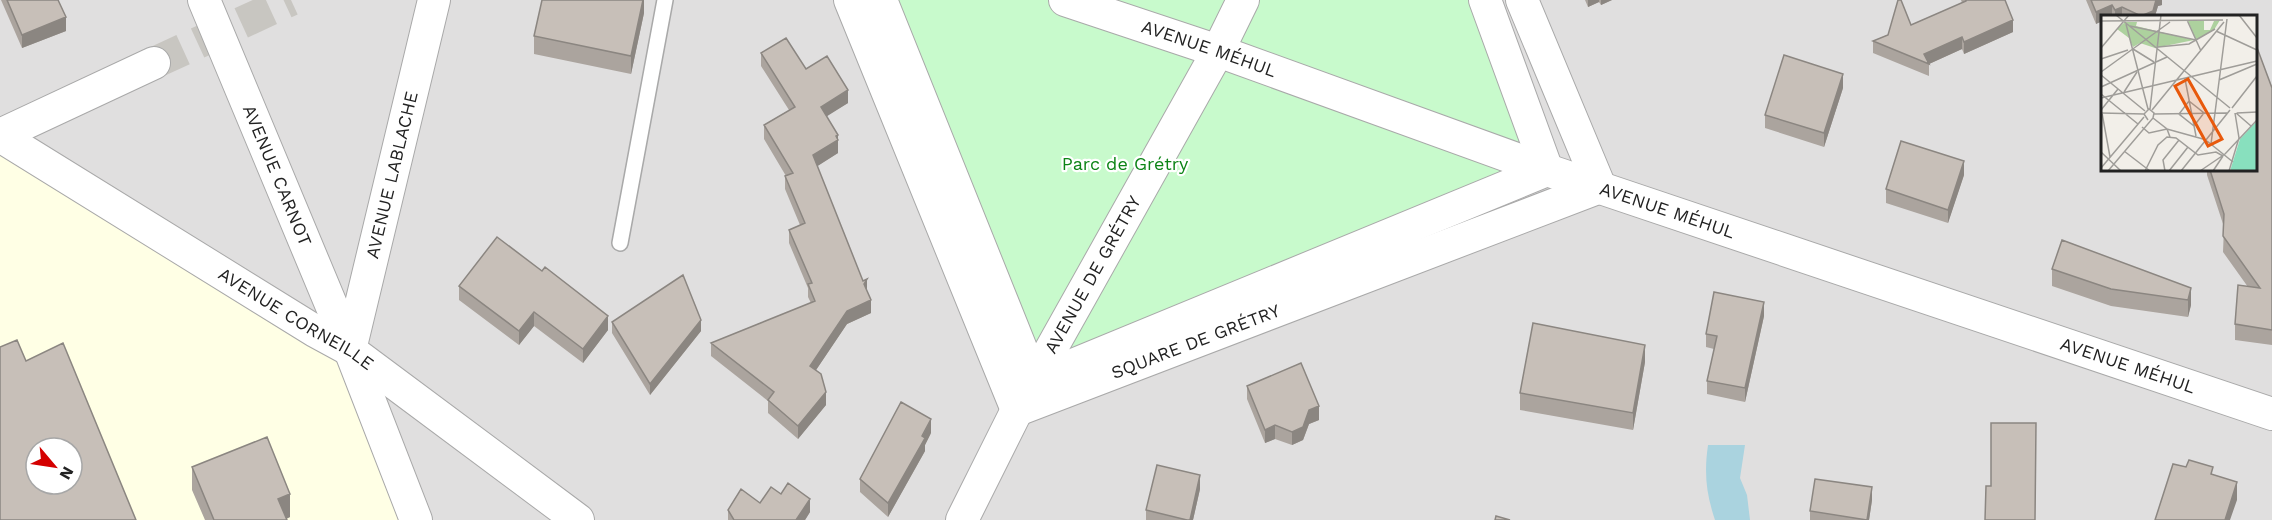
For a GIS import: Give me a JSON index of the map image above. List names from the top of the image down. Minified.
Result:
{"streets":{"street":["AVENUE MÉHUL","AVENUE CARNOT","AVENUE LABLACHE","AVENUE DE GRÉTRY","AVENUE CORNEILLE","SQUARE DE GRÉTRY"]},"crossings":[["AVENUE MÉHUL","AVENUE DE GRÉTRY"],["AVENUE MÉHUL","SQUARE DE GRÉTRY"],["AVENUE CARNOT","AVENUE LABLACHE"],["AVENUE CARNOT","AVENUE CORNEILLE"],["AVENUE LABLACHE","AVENUE CORNEILLE"],["AVENUE DE GRÉTRY","SQUARE DE GRÉTRY"]],"parks":["Parc de Grétry"],"north":"bottom right"}
